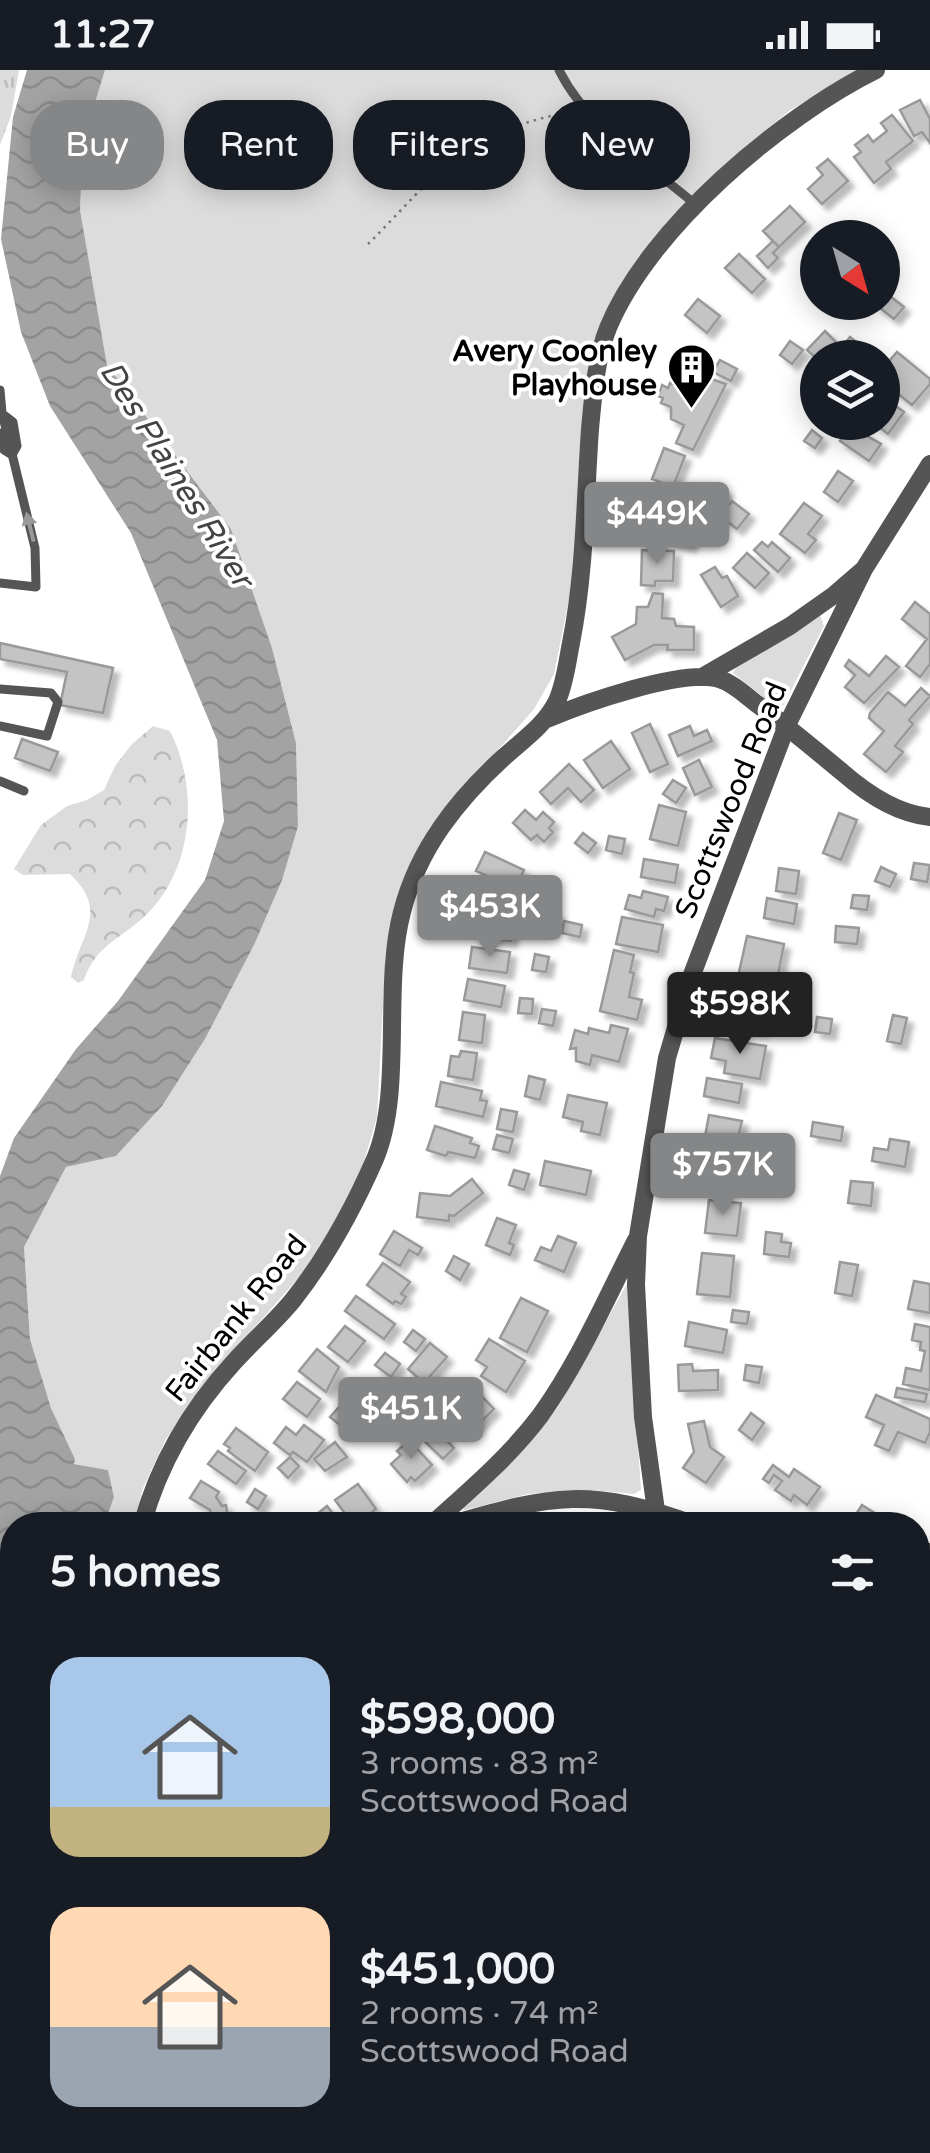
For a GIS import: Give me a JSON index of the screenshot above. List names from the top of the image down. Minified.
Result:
{"streets":{"street":["Scottswood Road","Fairbank Road"]},"water":["Des Plaines River"],"places":{"building":["Avery Coonley Playhouse"]},"north":"bottom right","page":{"status":"11:27","chip":["Buy","Rent","Filters","New"],"price":["$449K","$453K","$598K","$757K","$451K"],"heading":"5 homes","list":[{"name":"$598,000","note":"3 rooms · 83 m² · Scottswood Road"},{"name":"$451,000","note":"2 rooms · 74 m² · Scottswood Road"}]}}
